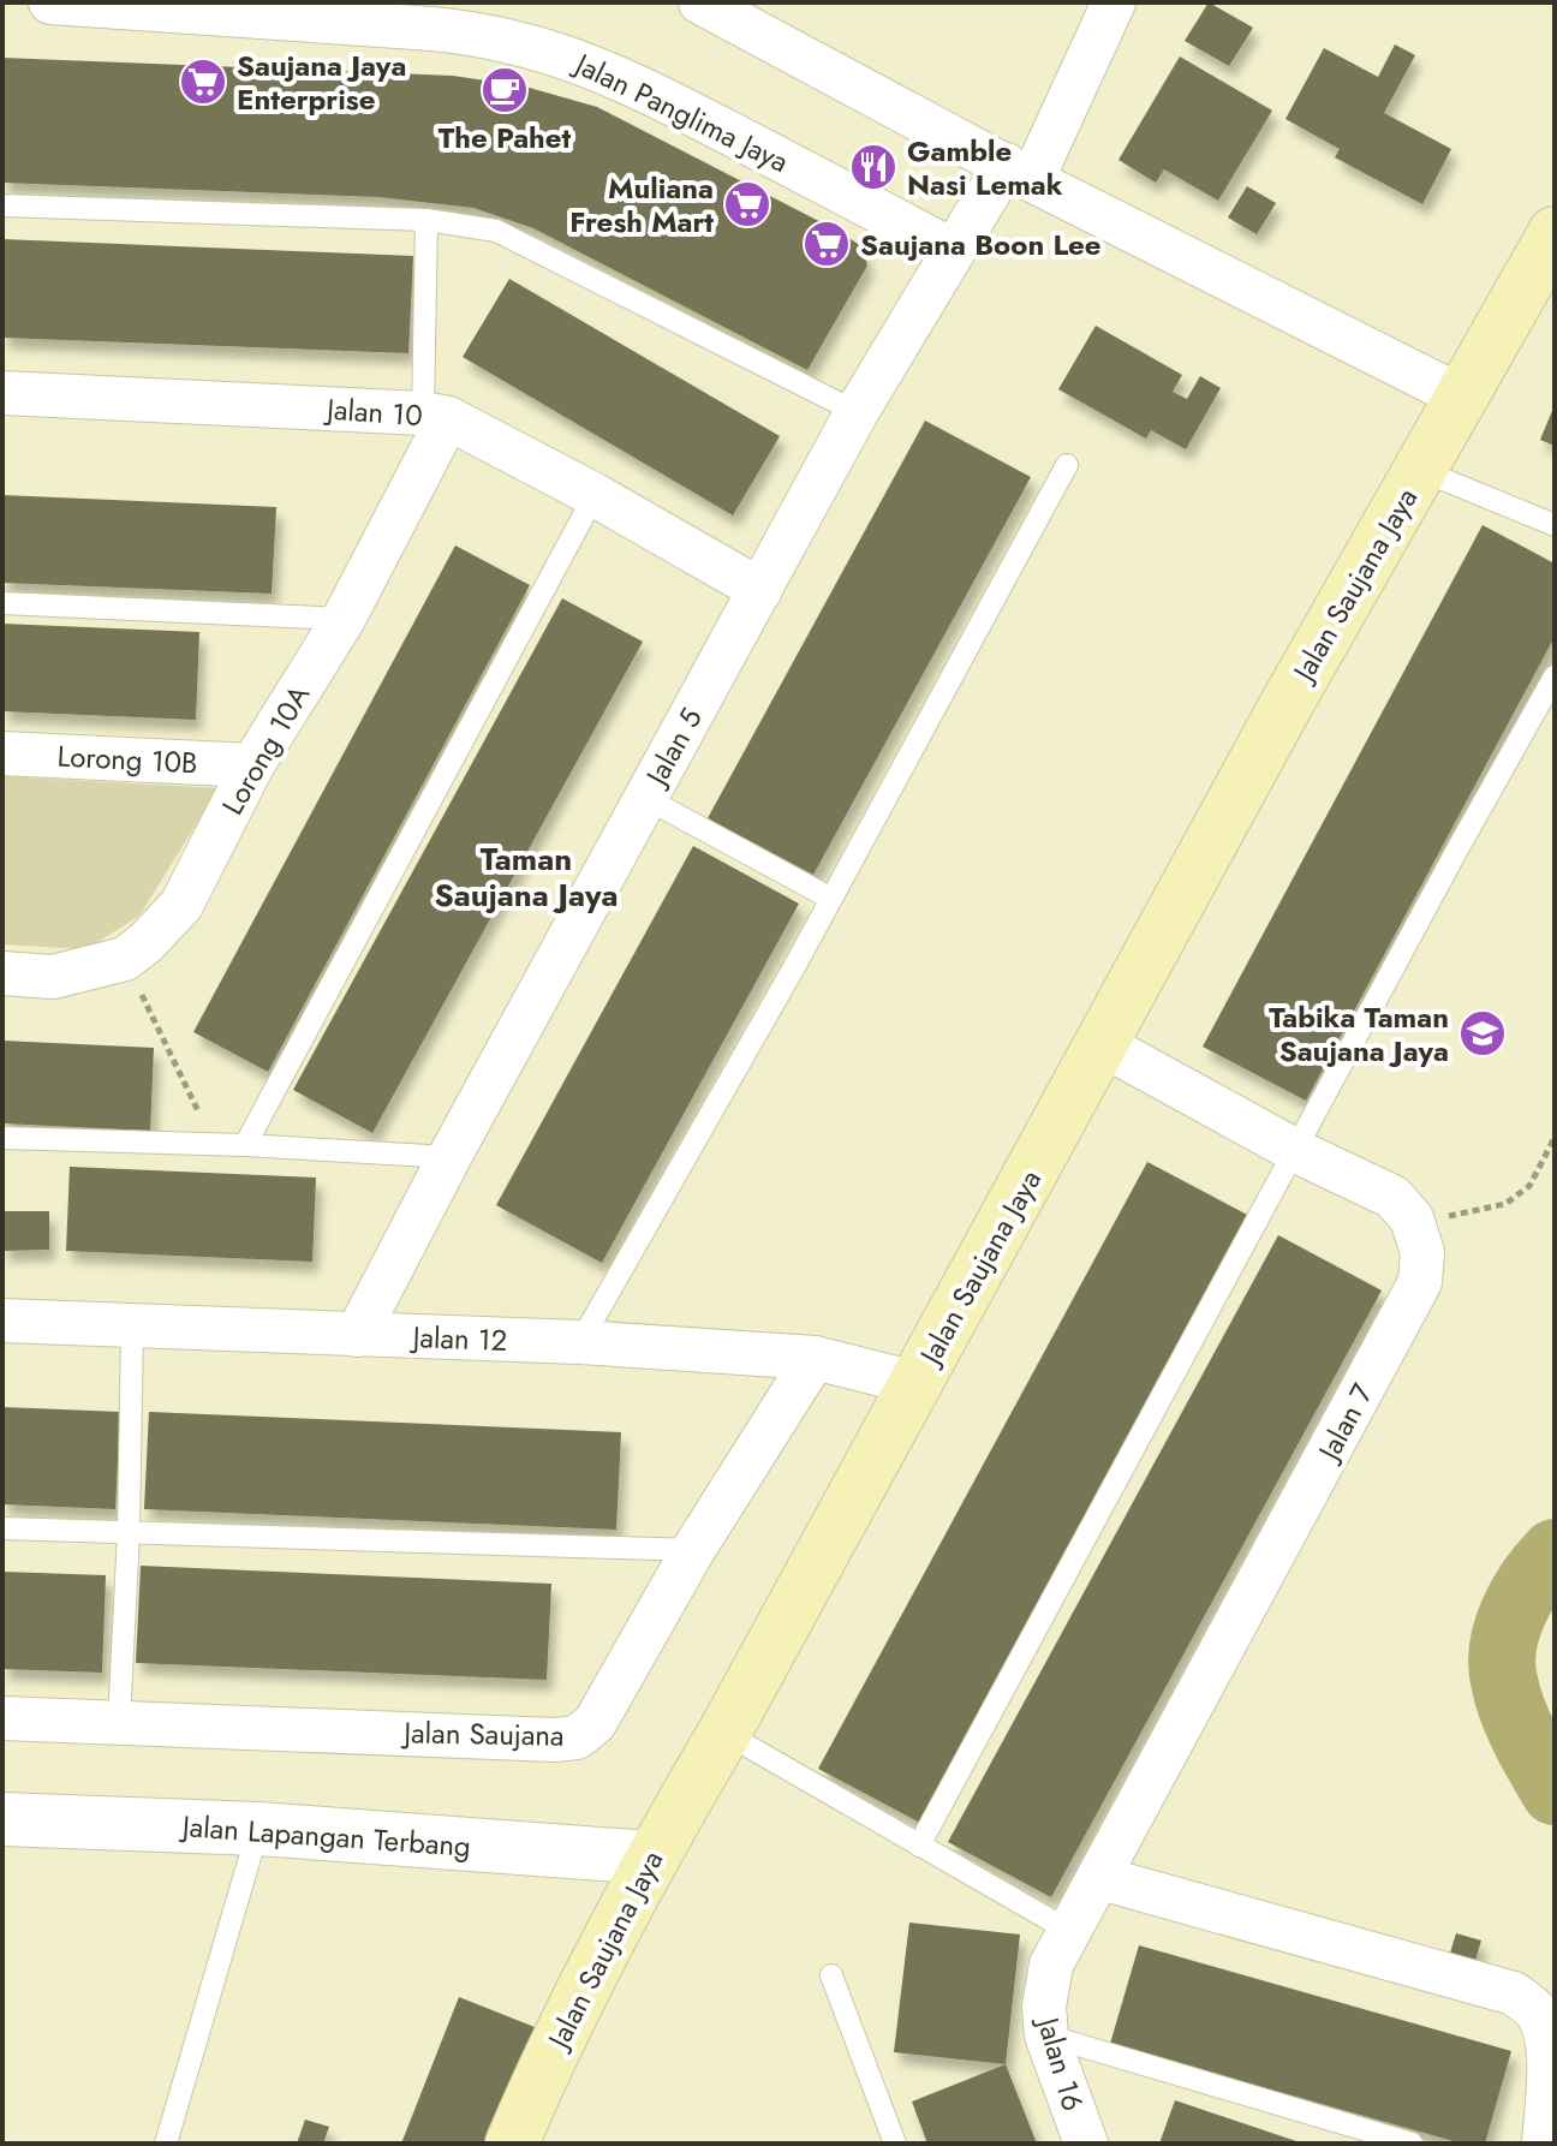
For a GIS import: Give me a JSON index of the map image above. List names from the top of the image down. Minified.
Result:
{"streets":{"main road":["Jalan Saujana Jaya"],"street":["Jalan Panglima Jaya","Jalan 10","Jalan 5","Lorong 10A","Lorong 10B","Jalan 12","Jalan 7","Jalan Saujana","Jalan Lapangan Terbang","Jalan 16"]},"crossings":[["Jalan Panglima Jaya","Jalan 5"],["Jalan 10","Jalan 5"],["Jalan 10","Lorong 10A"],["Jalan Saujana Jaya","Jalan 12"],["Jalan Saujana Jaya","Jalan Lapangan Terbang"],["Jalan 5","Jalan 12"],["Lorong 10A","Lorong 10B"],["Jalan 12","Jalan Saujana"],["Jalan 7","Jalan 16"]],"districts":["Taman Saujana Jaya"],"places":{"supermarket":["Saujana Jaya Enterprise","Muliana Fresh Mart","Saujana Boon Lee"],"cafe":["The Pahet"],"restaurant":["Gamble Nasi Lemak"],"school or university":["Tabika Taman Saujana Jaya"]}}
